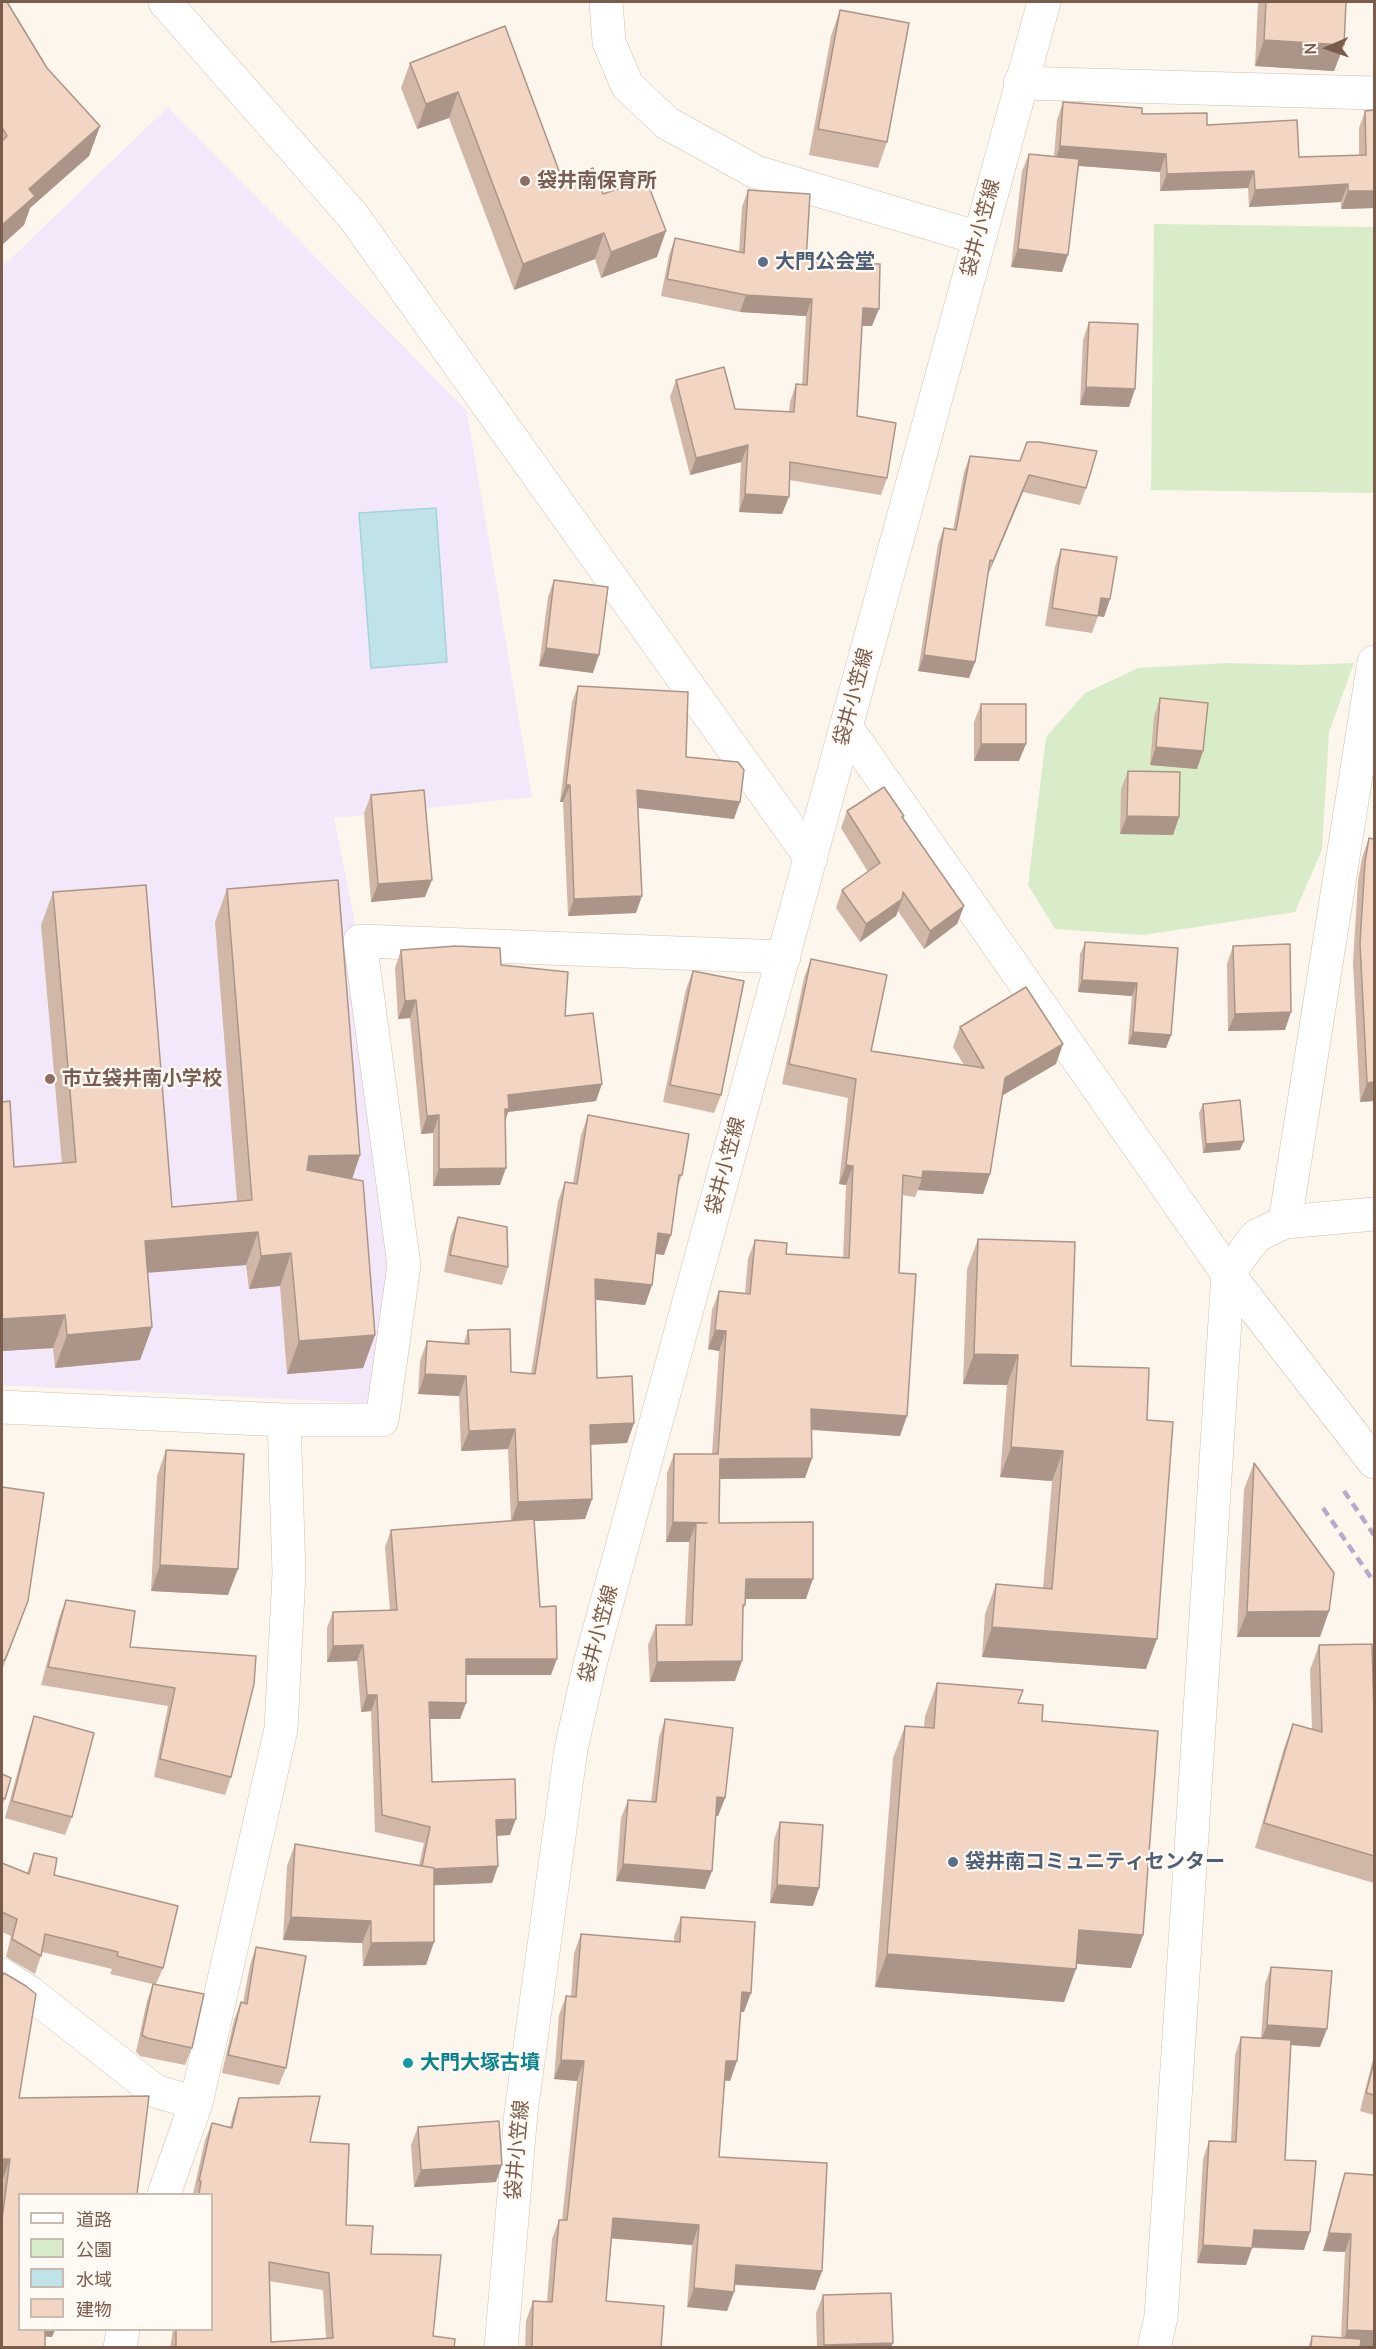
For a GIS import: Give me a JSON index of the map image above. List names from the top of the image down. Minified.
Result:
{"streets":{"street":["袋井小笠線"]},"places":["袋井南保育所","大門公会堂","市立袋井南小学校","袋井南コミュニティセンター","大門大塚古墳"],"legend":["道路","公園","水域","建物"],"north":"left"}
